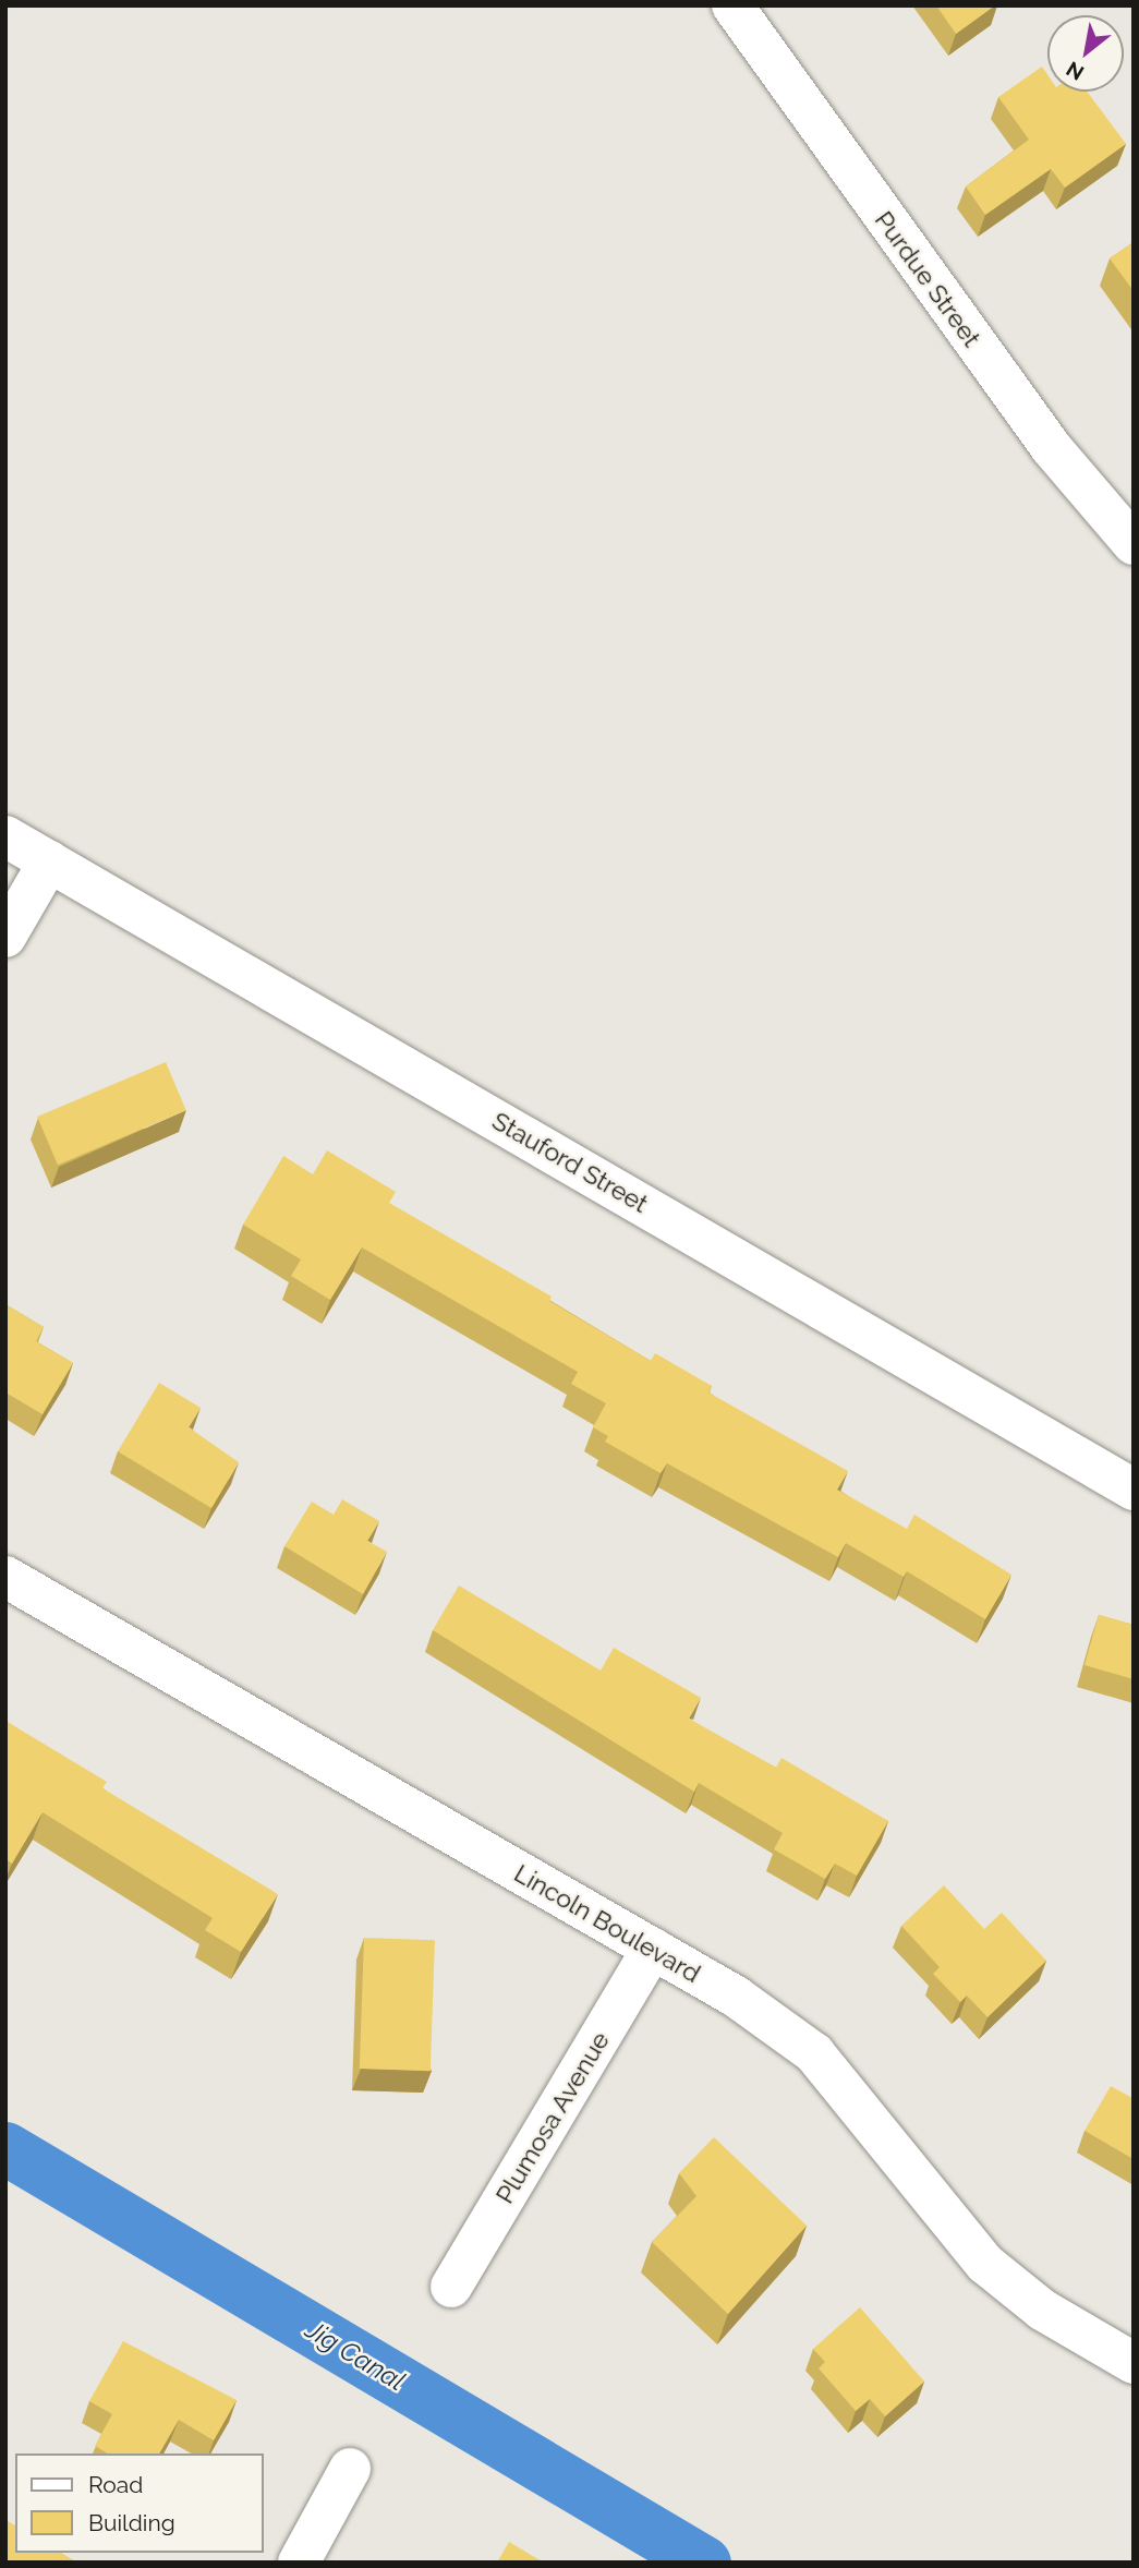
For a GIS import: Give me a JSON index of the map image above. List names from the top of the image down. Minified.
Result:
{"streets":{"street":["Purdue Street","Stauford Street","Lincoln Boulevard","Plumosa Avenue"]},"crossings":[["Lincoln Boulevard","Plumosa Avenue"]],"water":["Jig Canal"],"legend":["Road","Building"],"north":"bottom left"}
